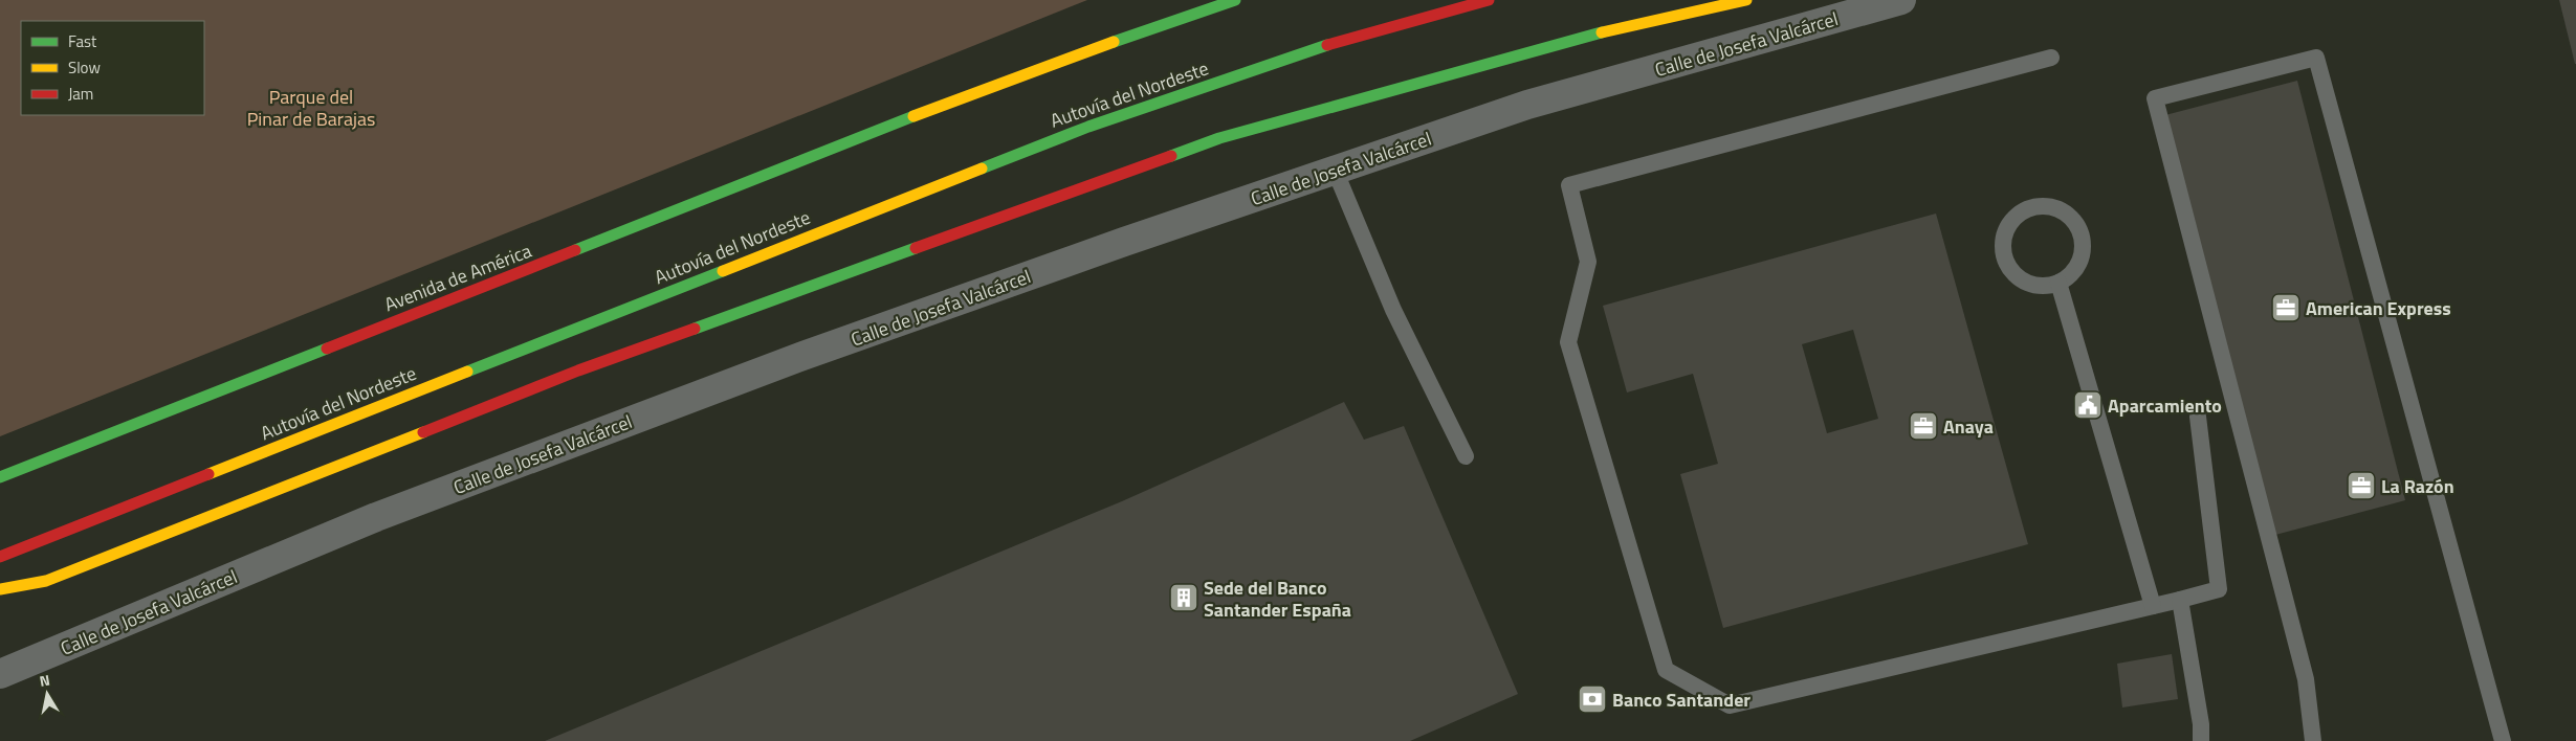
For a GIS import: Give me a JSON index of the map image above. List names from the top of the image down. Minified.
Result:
{"streets":{"highway":["Autovía del Nordeste","Avenida de América"],"street":["Calle de Josefa Valcárcel"]},"parks":["Parque del Pinar de Barajas"],"places":{"office":["American Express","Anaya","La Razón"],"public building":["Aparcamiento"],"building":["Sede del Banco Santander España"],"bank":["Banco Santander"]},"legend":["Fast","Slow","Jam"],"north":"top"}
